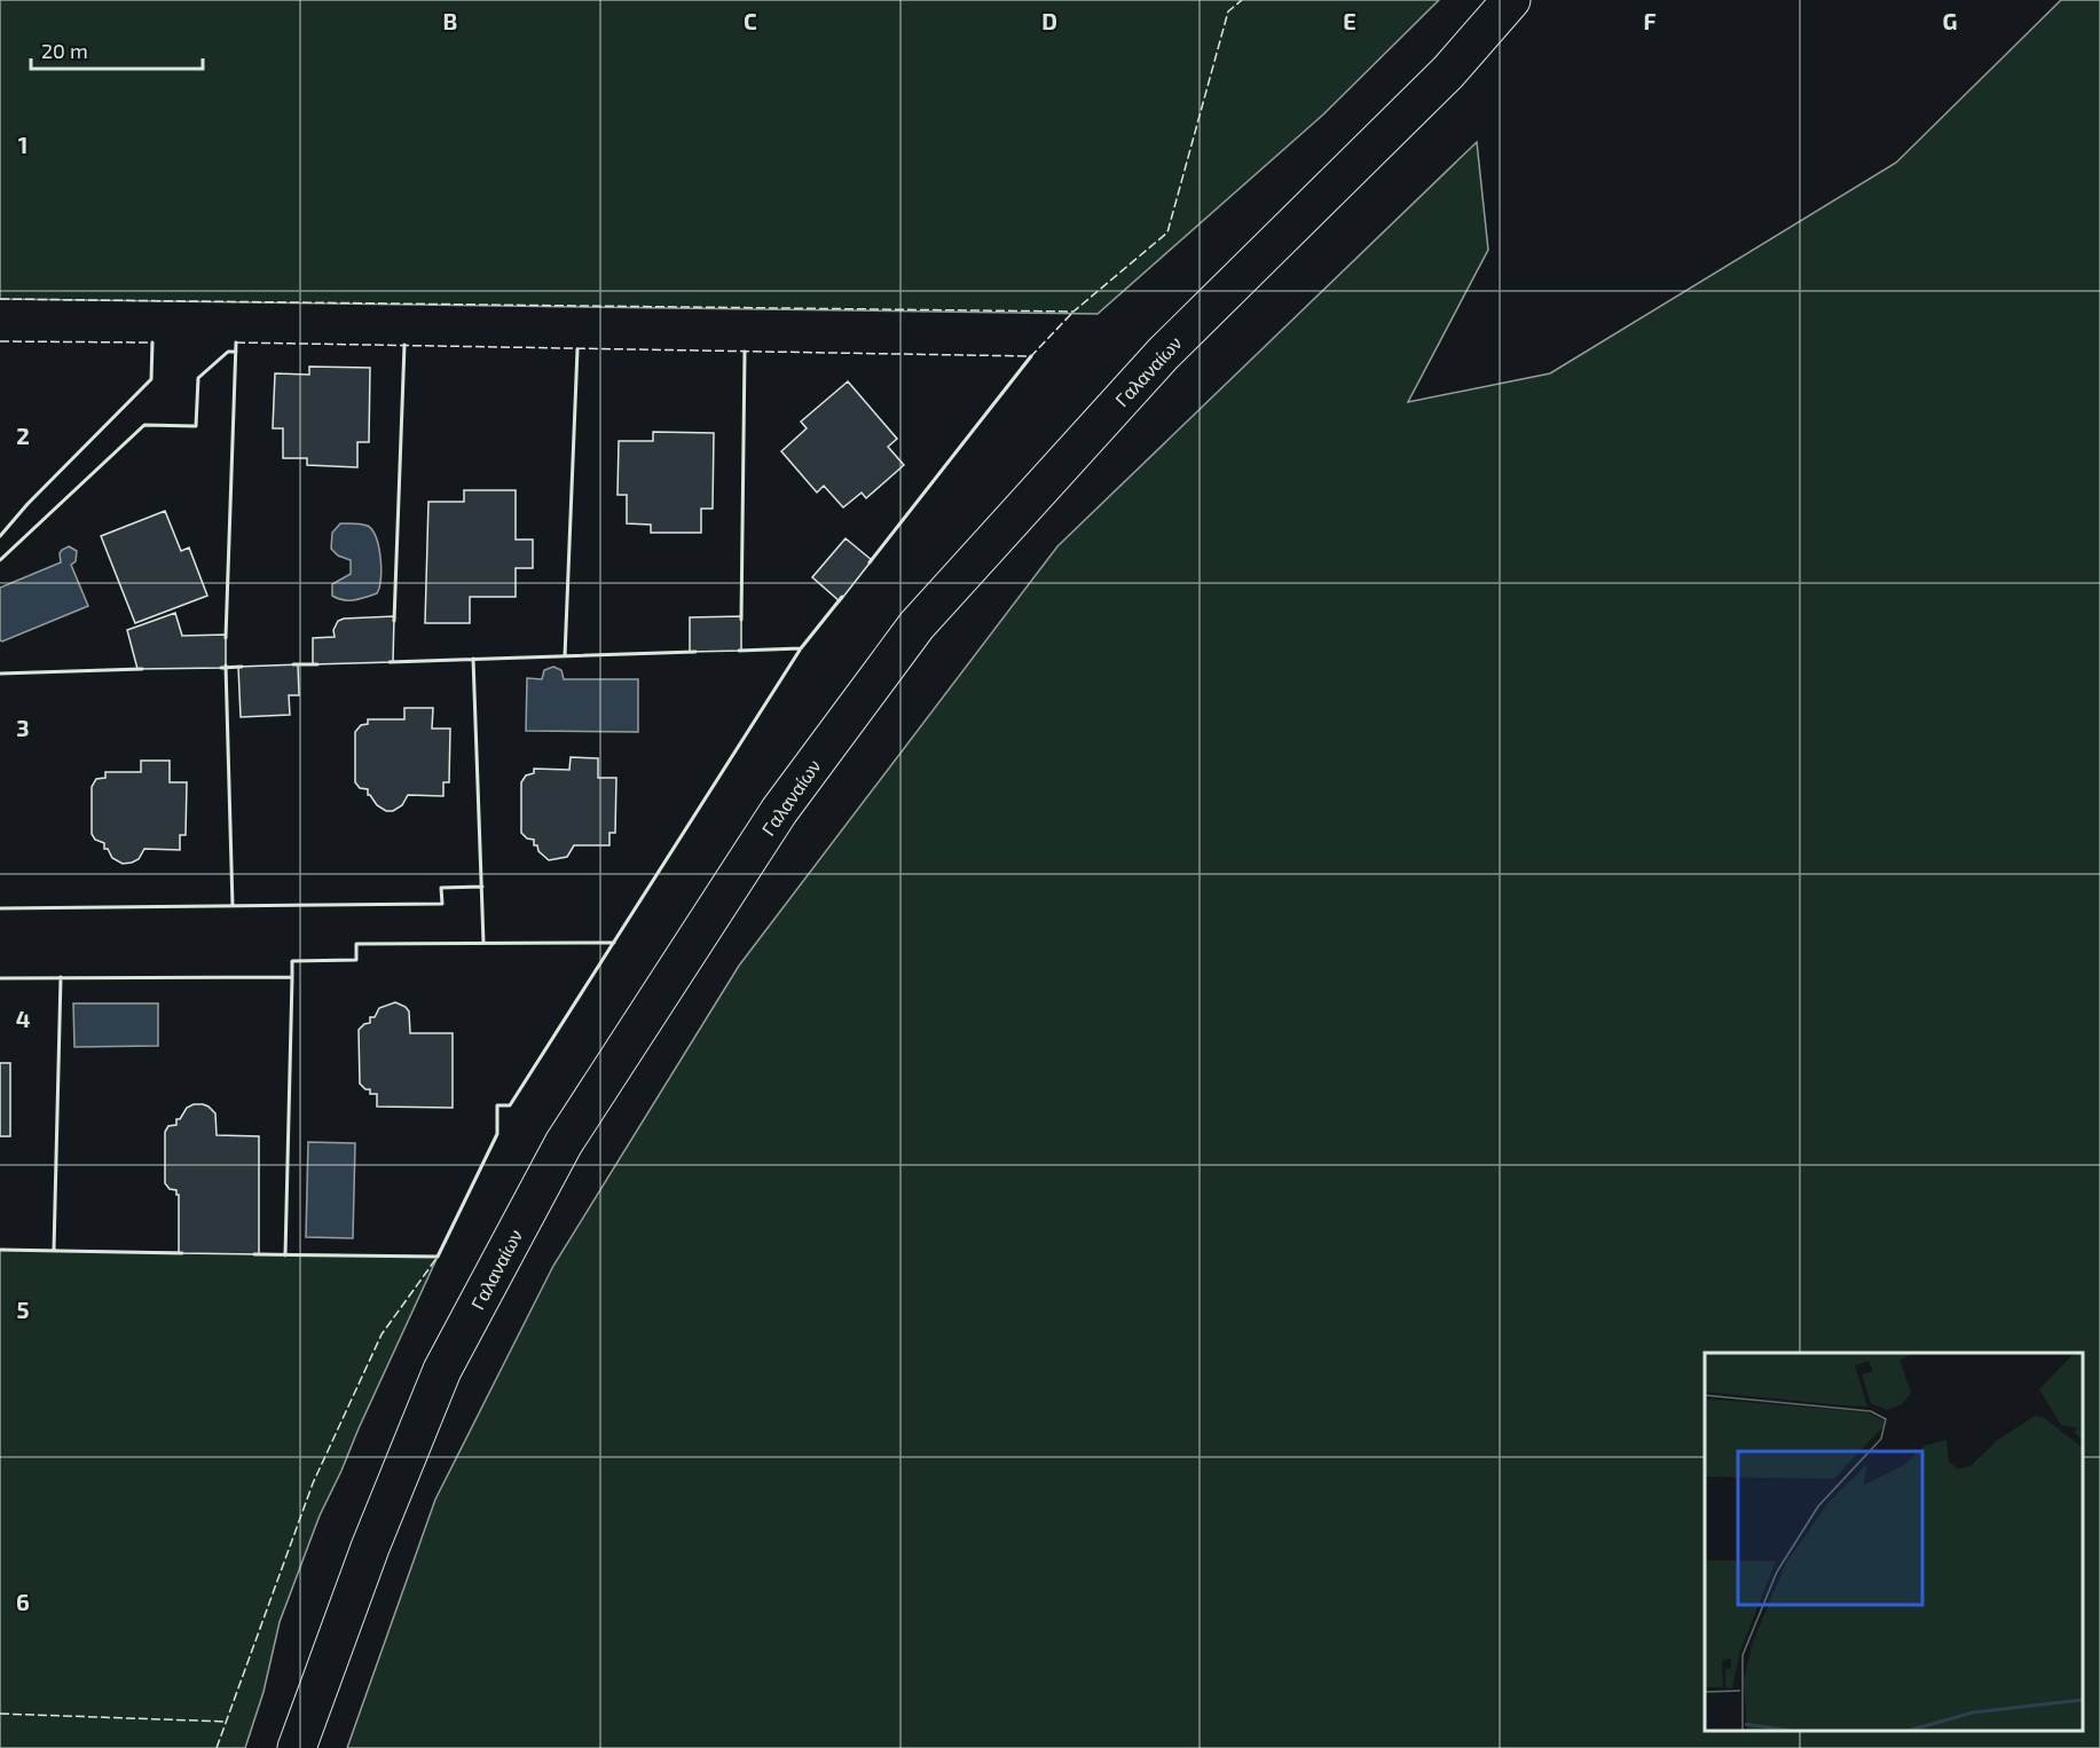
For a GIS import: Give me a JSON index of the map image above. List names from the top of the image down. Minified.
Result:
{"streets":{"street":["Γαλαναίων"]},"scale_bar":"20 m","grid":{"columns":["B","C","D","E","F","G"],"rows":["1","2","3","4","5","6"]}}
